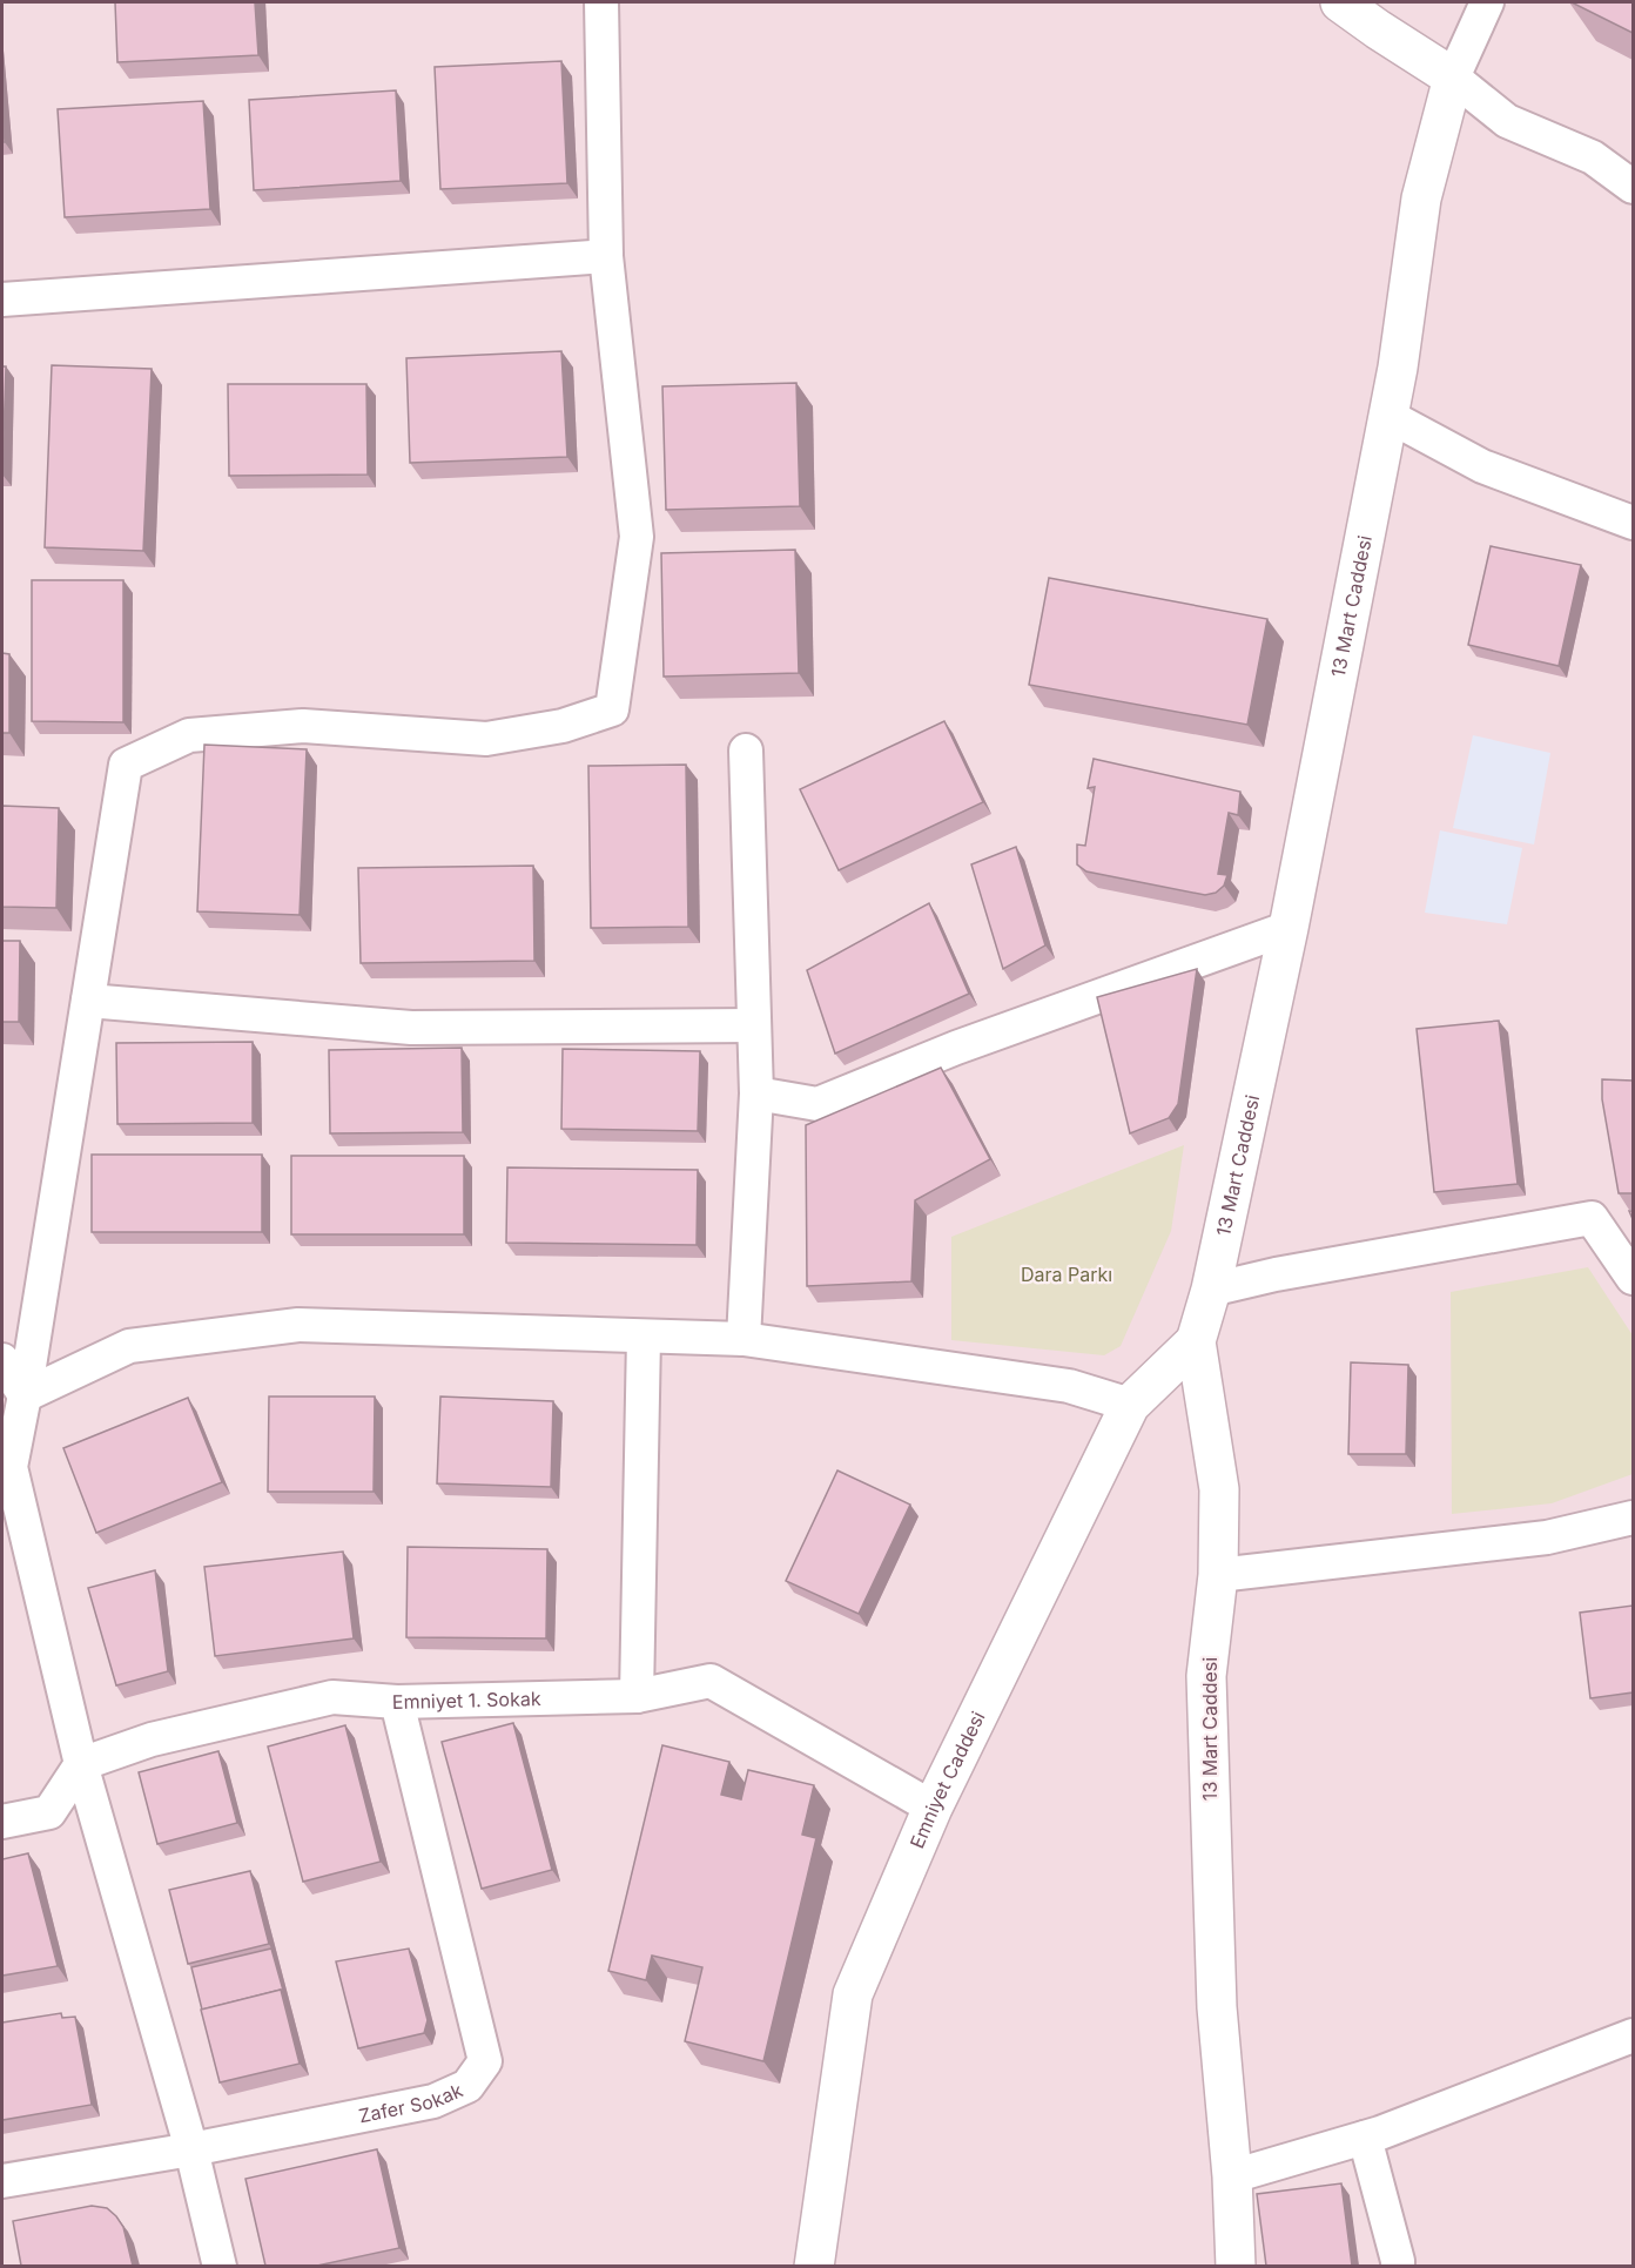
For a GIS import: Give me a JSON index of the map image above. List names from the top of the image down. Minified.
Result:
{"streets":{"street":["13 Mart Caddesi","Emniyet 1. Sokak","Emniyet Caddesi","Zafer Sokak"]},"crossings":[["13 Mart Caddesi","Emniyet Caddesi"],["Emniyet 1. Sokak","Emniyet Caddesi"],["Emniyet 1. Sokak","Zafer Sokak"]],"parks":["Dara Parkı"]}
